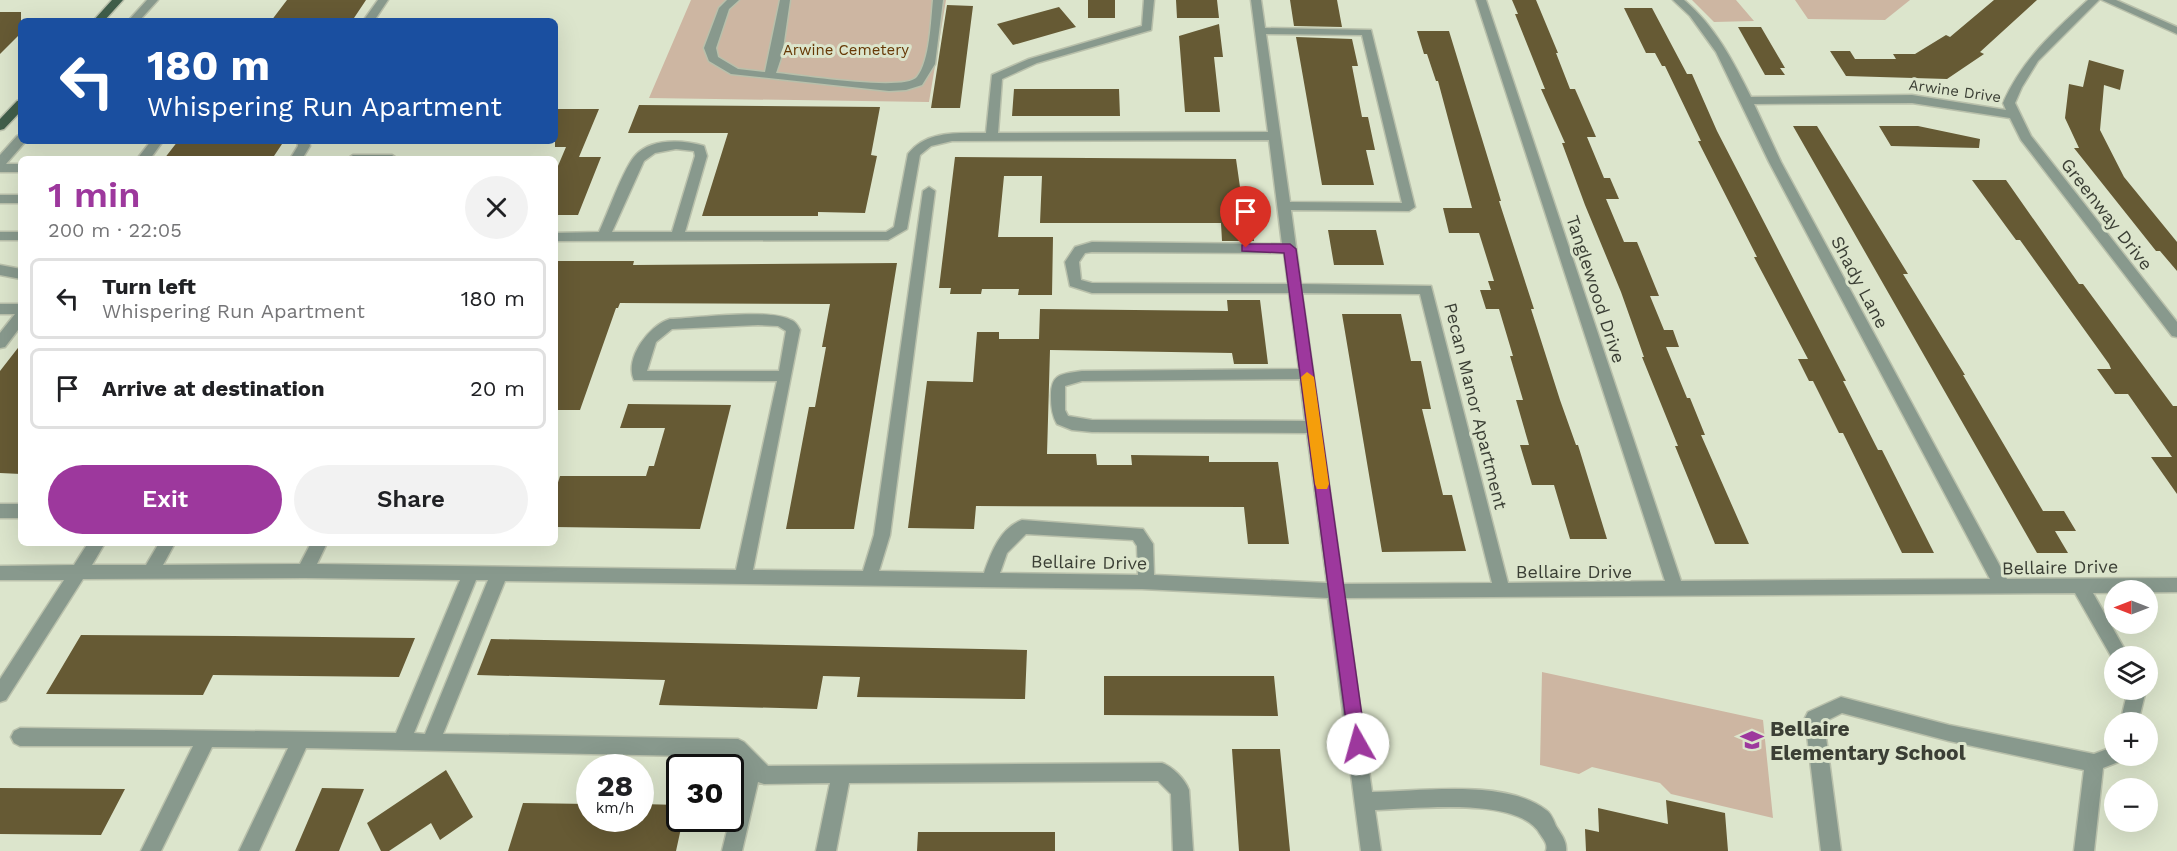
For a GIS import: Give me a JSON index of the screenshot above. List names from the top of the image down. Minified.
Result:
{"streets":{"street":["Arwine Drive","Greenway Drive","Shady Lane","Tanglewood Drive","Pecan Manor Apartment","Bellaire Drive"]},"crossings":[["Arwine Drive","Greenway Drive"],["Arwine Drive","Shady Lane"],["Shady Lane","Bellaire Drive"],["Tanglewood Drive","Bellaire Drive"],["Pecan Manor Apartment","Bellaire Drive"]],"parks":["Arwine Cemetery"],"places":{"school or university":["Bellaire Elementary School"]},"north":"left","page":{"turn":["180 m","Whispering Run Apartment"],"heading":["1 min","200 m · 22:05"],"list":[{"name":"Turn left","note":"Whispering Run Apartment","value":"180 m"},{"name":"Arrive at destination","value":"20 m"}],"buttons":["Exit","Share"],"map_buttons":["+","−"],"speed":"28 km/h","limit":"30"}}
